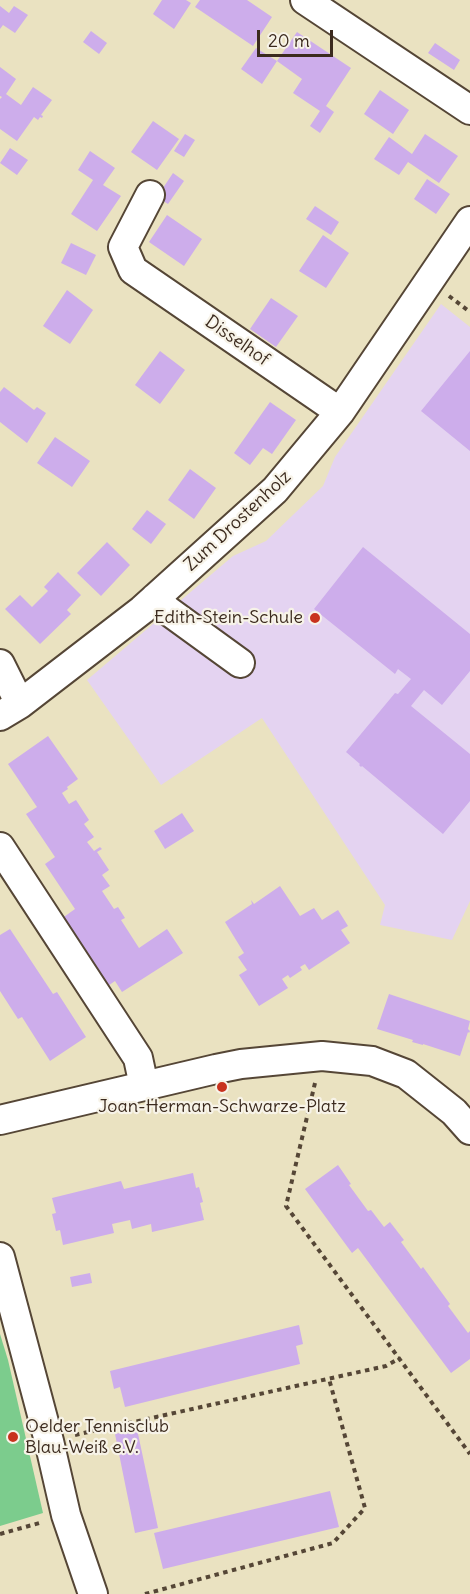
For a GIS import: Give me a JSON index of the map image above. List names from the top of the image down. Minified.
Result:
{"streets":{"street":["Disselhof","Zum Drostenholz"]},"crossings":[["Disselhof","Zum Drostenholz"]],"places":["Edith-Stein-Schule","Joan-Herman-Schwarze-Platz","Oelder Tennisclub Blau-Weiß e.V."],"scale_bar":"20 m"}
